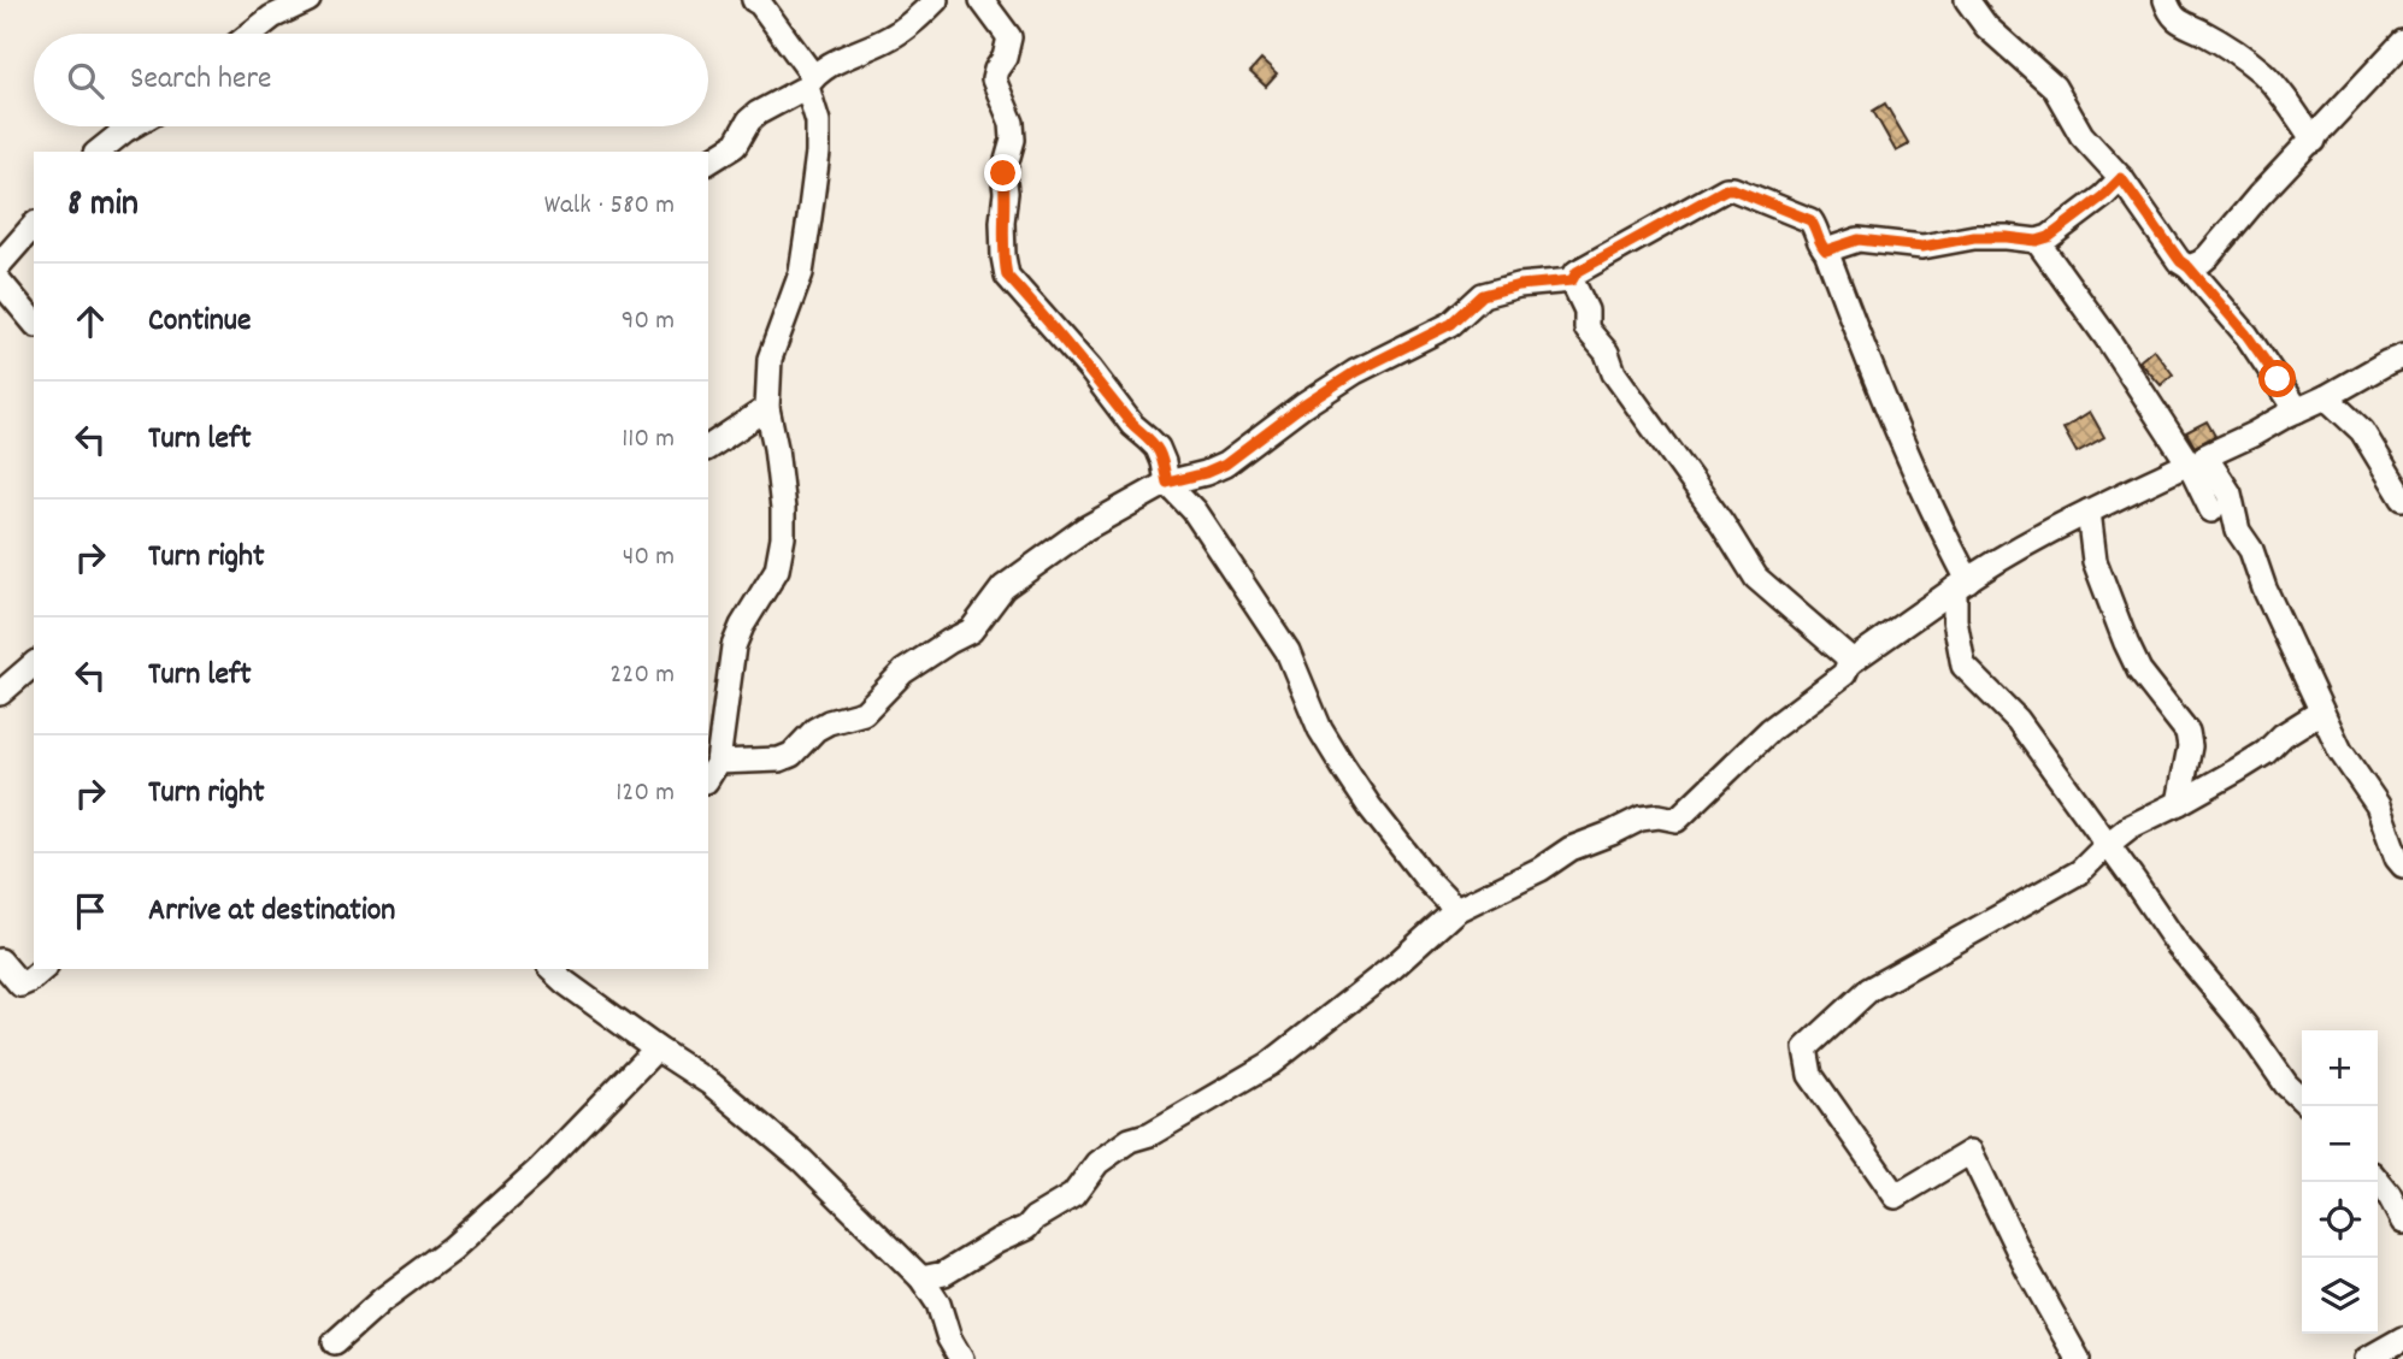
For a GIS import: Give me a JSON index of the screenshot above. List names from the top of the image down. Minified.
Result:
{"page":{"search":"Search here","heading":["8 min","Walk · 580 m"],"list":[["Continue","90 m"],["Turn left","110 m"],["Turn right","40 m"],["Turn left","220 m"],["Turn right","120 m"],"Arrive at destination"],"map_buttons":["+","−"]}}
